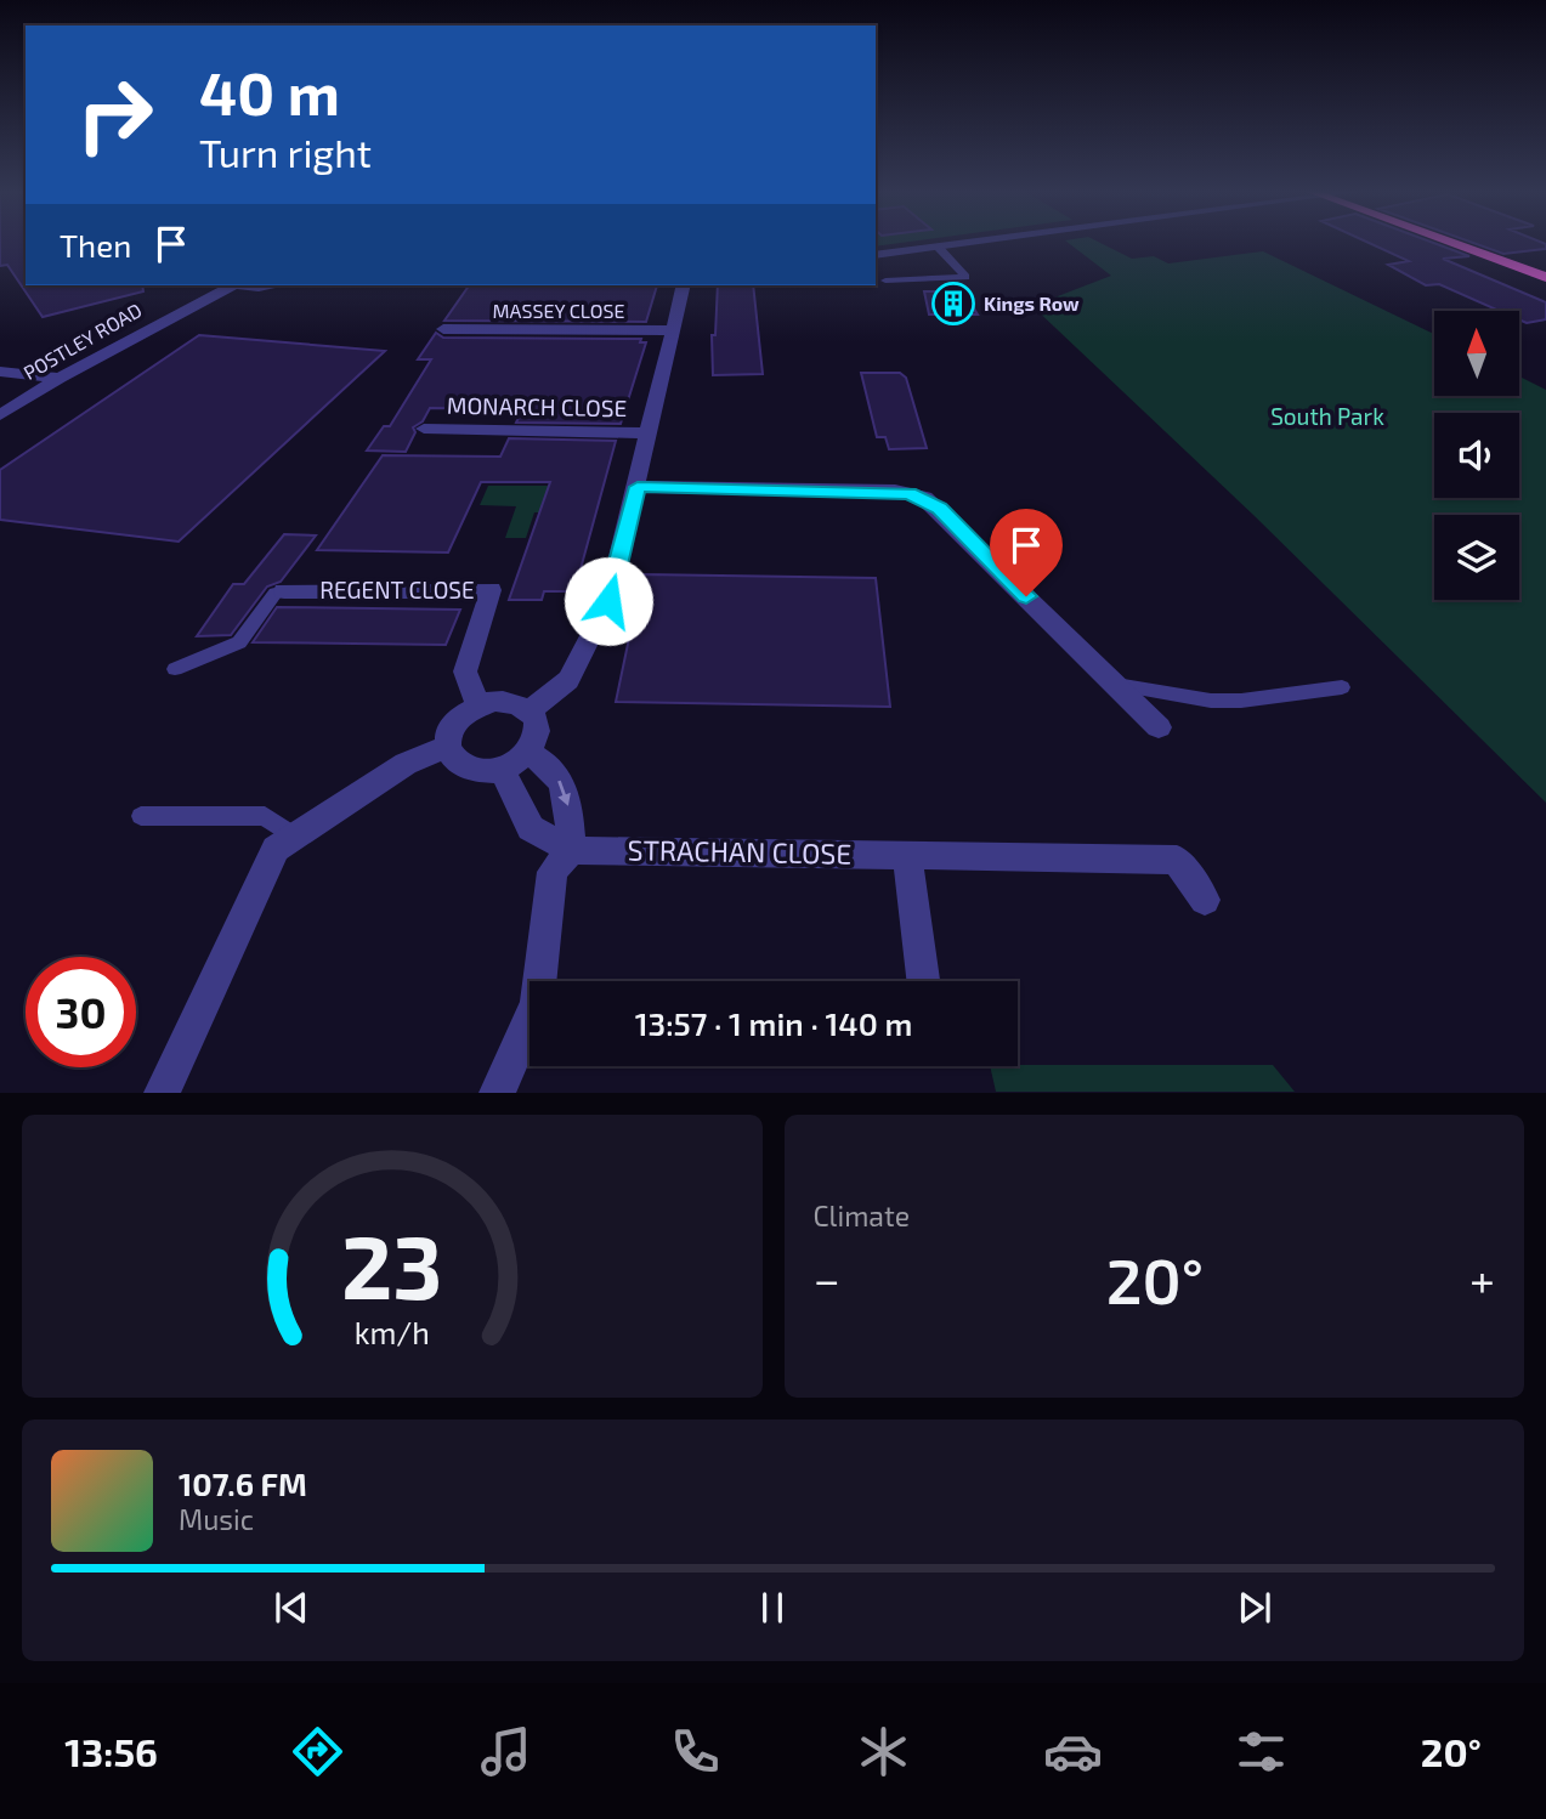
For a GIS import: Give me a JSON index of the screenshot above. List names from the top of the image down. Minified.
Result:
{"streets":{"street":["MASSEY CLOSE","POSTLEY ROAD","MONARCH CLOSE","REGENT CLOSE","STRACHAN CLOSE"]},"crossings":[["REGENT CLOSE","STRACHAN CLOSE"]],"parks":["South Park"],"places":{"building":["Kings Row"]},"north":"top","page":{"turn":["40 m","Turn right"],"then":"Then","limit":"30","trip":"13:57 · 1 min · 140 m","tile":"Climate","heat":["−","20°","+"],"song":["107.6 FM","Music"],"tabs":["13:56","20°"],"gauge":["23","km/h"]}}
